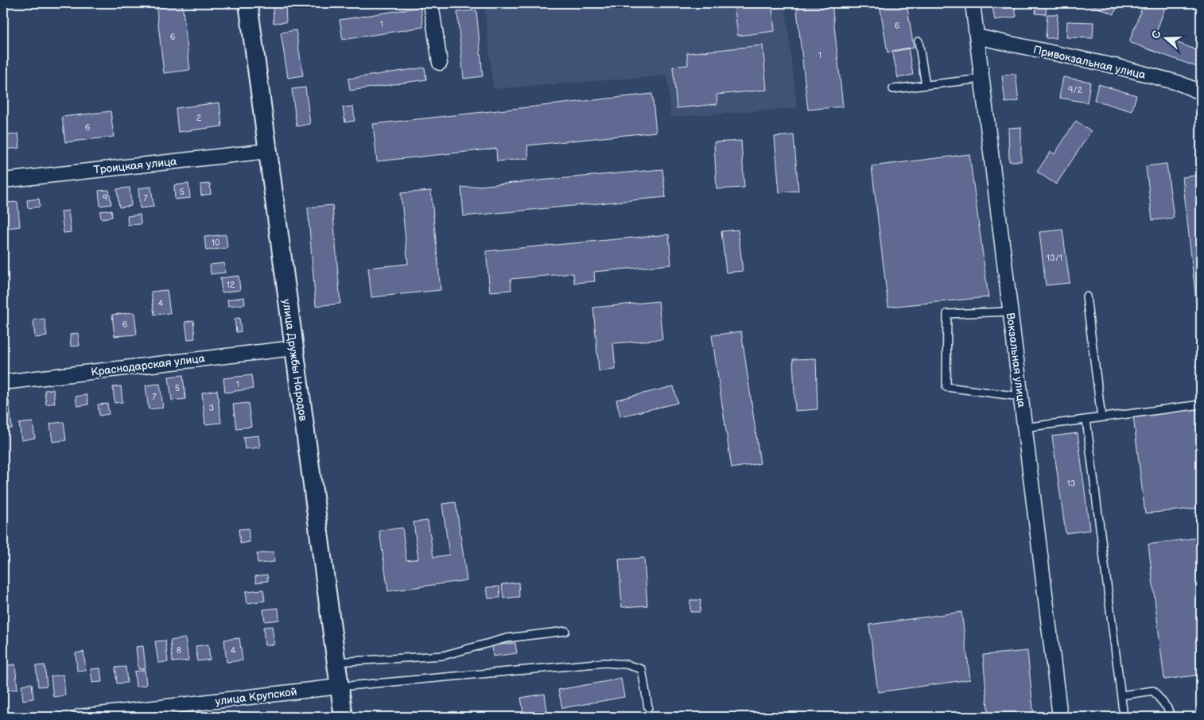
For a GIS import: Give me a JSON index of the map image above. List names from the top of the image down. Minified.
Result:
{"streets":{"street":["Привокзальная улица","Троицкая улица","улица Дружбы Народов","Вокзальная улица","Краснодарская улица","улица Крупской"]},"crossings":[["Привокзальная улица","Вокзальная улица"],["Троицкая улица","улица Дружбы Народов"],["улица Дружбы Народов","Краснодарская улица"],["улица Дружбы Народов","улица Крупской"]],"house_numbers":["1","6","6","1","9/2","2","6","5","9","7","10","13/1","12","4","6","1","5","7","3","13","8","4"],"north":"left"}
